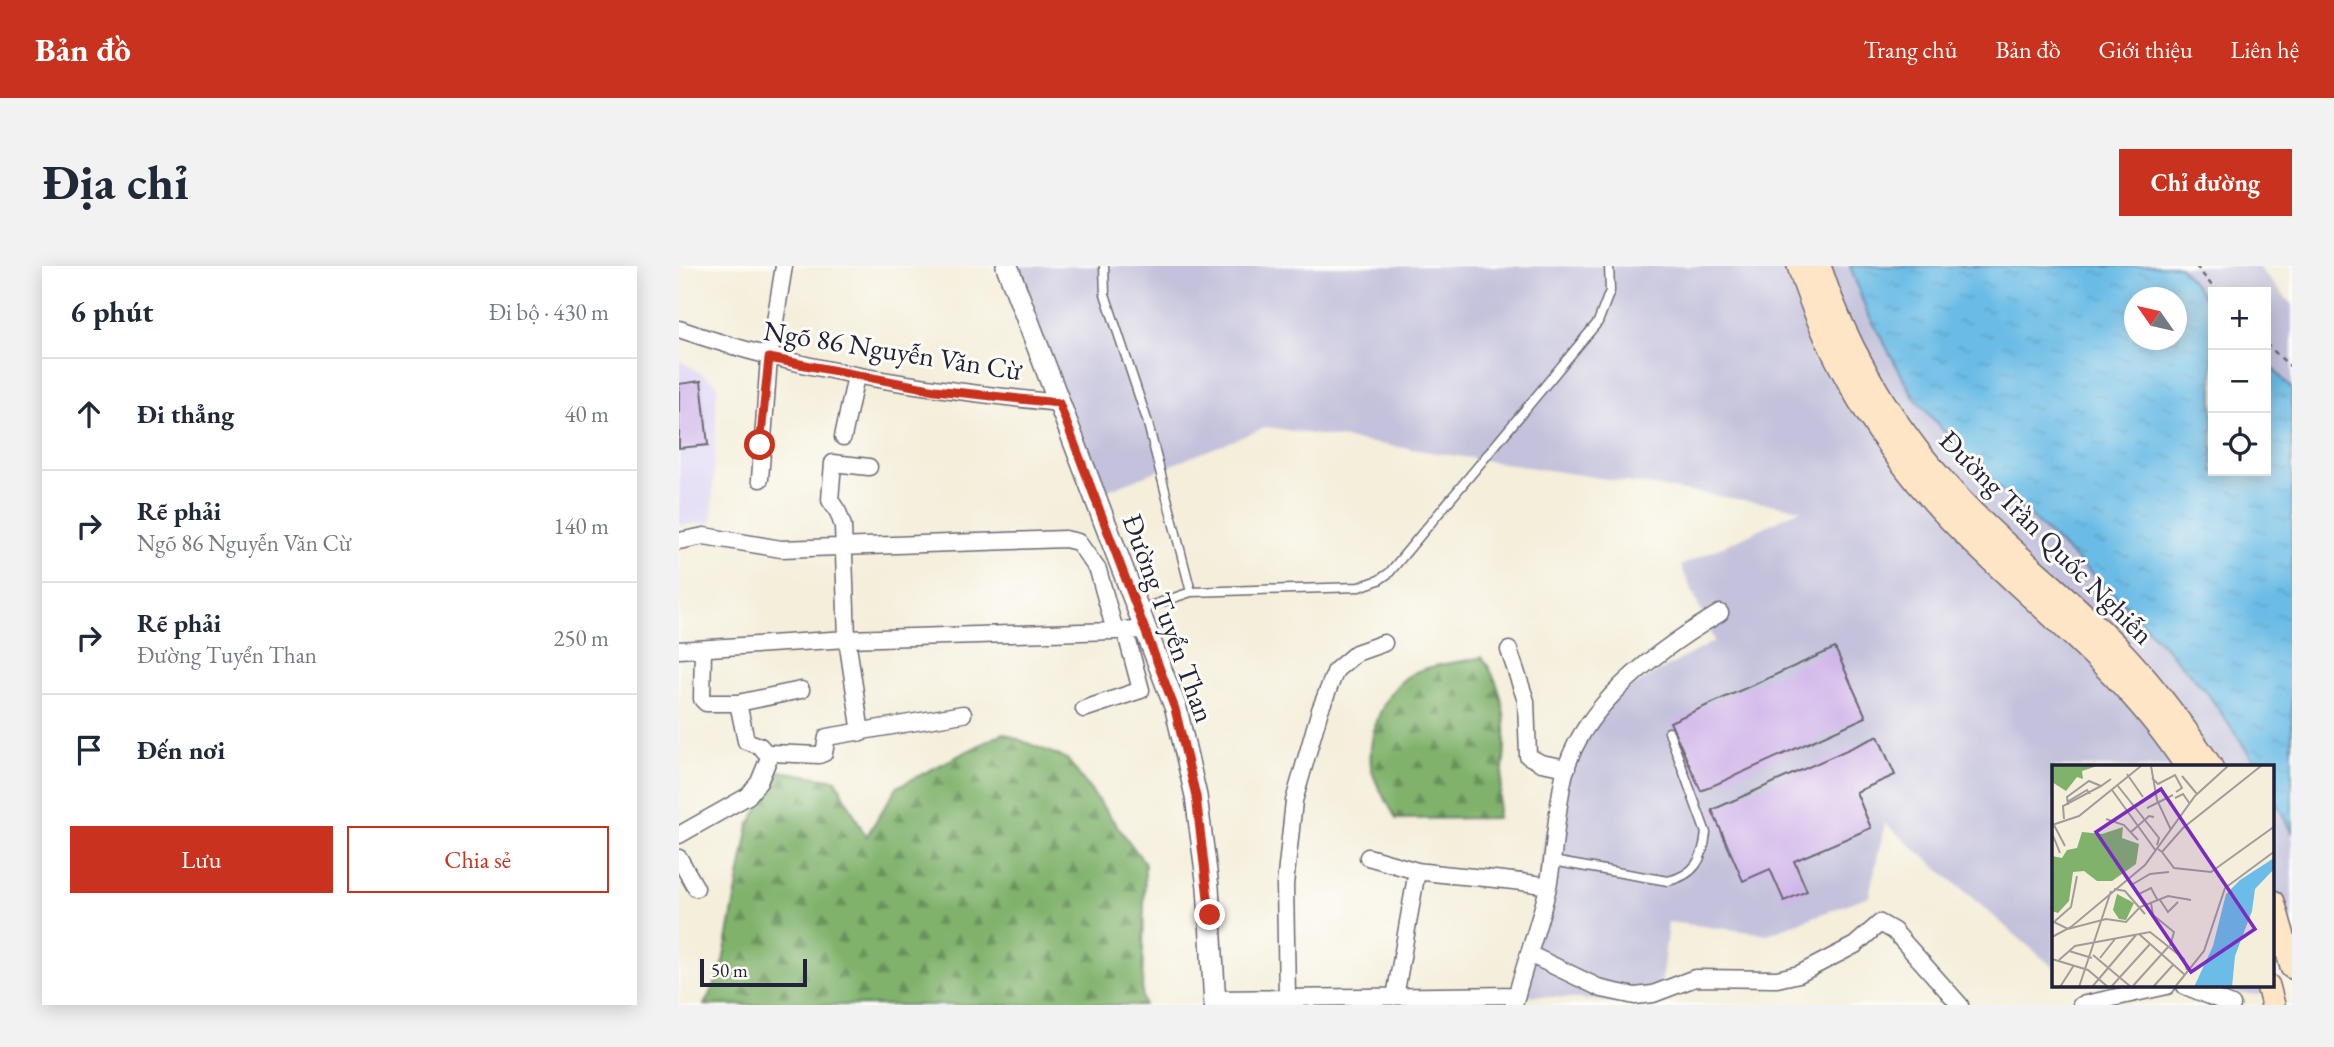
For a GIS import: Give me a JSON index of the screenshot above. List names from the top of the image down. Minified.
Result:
{"streets":{"main road":["Đường Trần Quốc Nghiễn"],"street":["Ngõ 86 Nguyễn Văn Cừ","Đường Tuyển Than"]},"crossings":[["Ngõ 86 Nguyễn Văn Cừ","Đường Tuyển Than"]],"scale_bar":"50 m","north":"top left","page":{"header":"Bản đồ","nav":["Trang chủ","Bản đồ","Giới thiệu","Liên hệ"],"buttons":["Chỉ đường",["Lưu","Chia sẻ"]],"title":"Địa chỉ","heading":["6 phút","Đi bộ · 430 m"],"map_buttons":["+","−"],"list":[["Đi thẳng","40 m"],["Rẽ phải","Ngõ 86 Nguyễn Văn Cừ","140 m"],["Rẽ phải","Đường Tuyển Than","250 m"],"Đến nơi"],"scale":"50 m"}}
